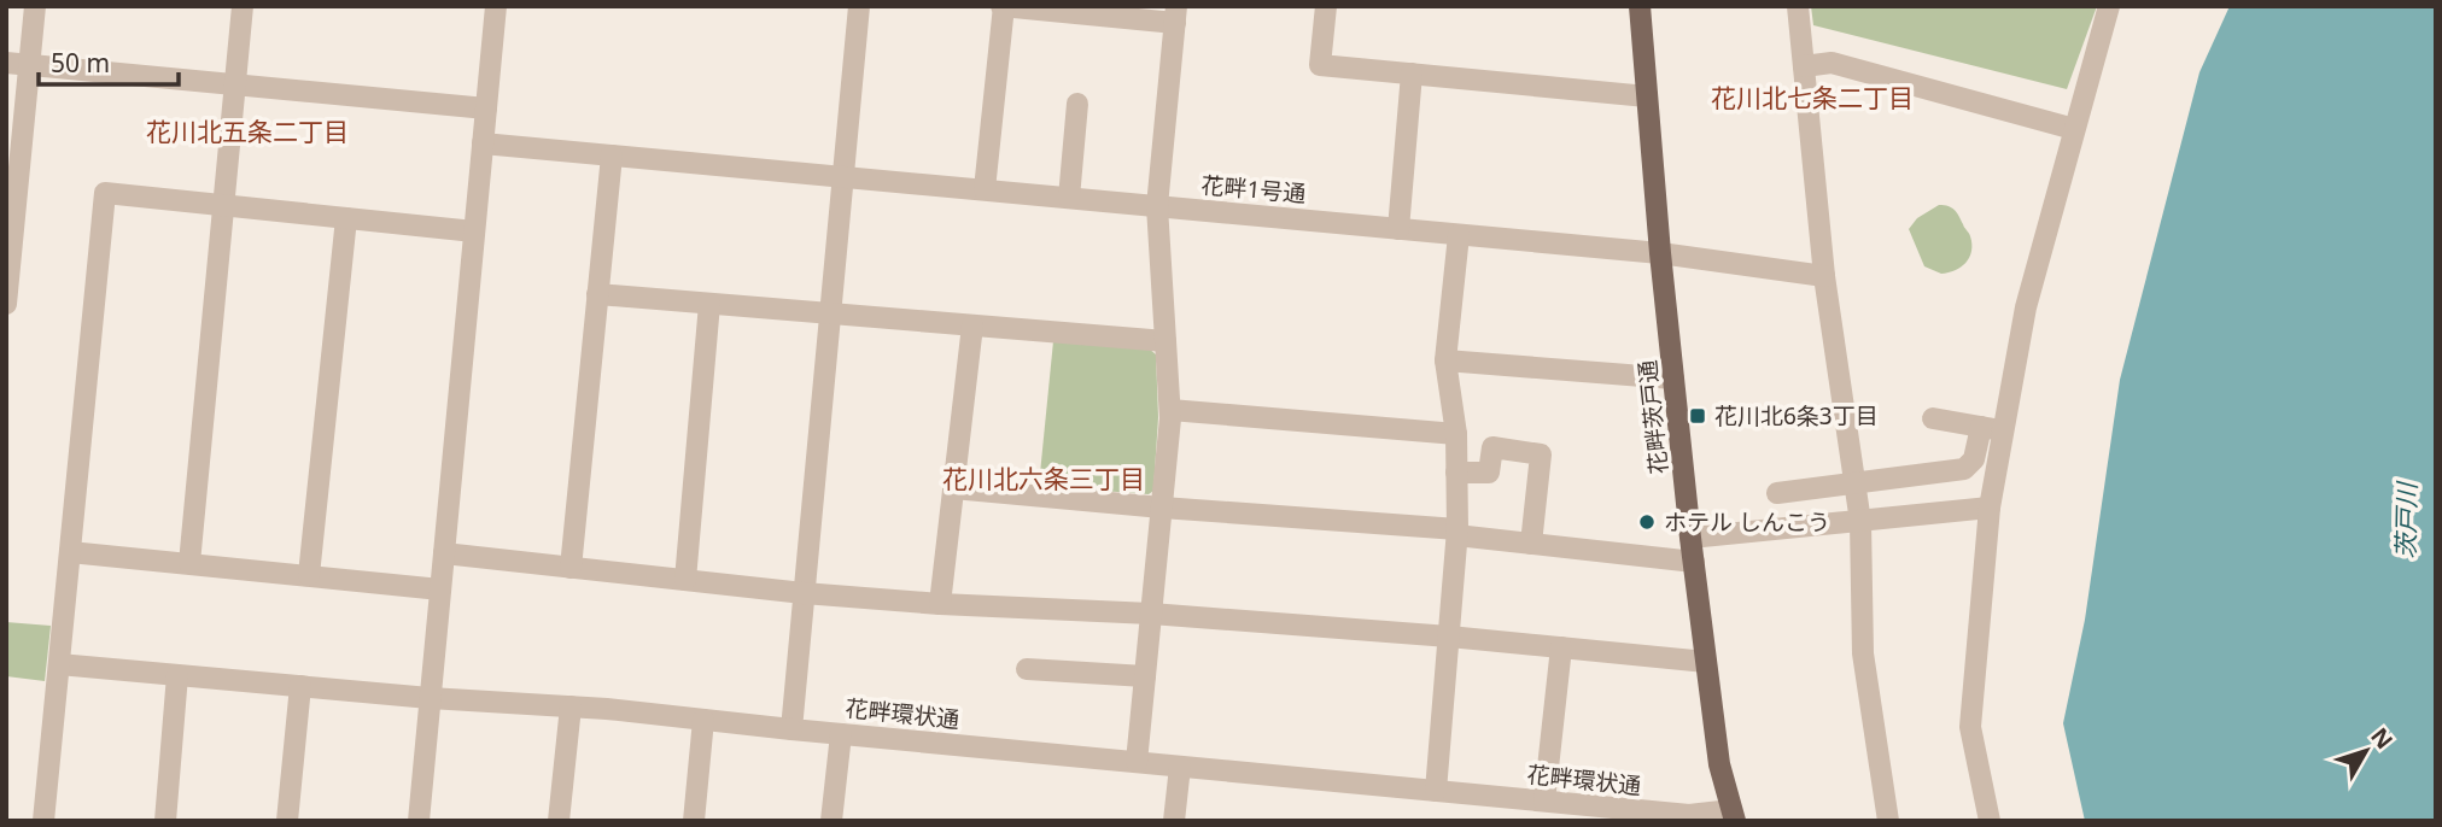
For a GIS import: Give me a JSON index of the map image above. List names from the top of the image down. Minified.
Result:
{"streets":{"main road":["花畔茨戸通"],"street":["花畔1号通","花畔環状通"]},"crossings":[["花畔1号通","花畔茨戸通"],["花畔茨戸通","花畔環状通"]],"districts":["花川北七条二丁目","花川北五条二丁目","花川北六条三丁目"],"water":["茨戸川"],"places":{"transit":["花川北6条3丁目"],"other":["ホテル しんこう"]},"scale_bar":"50 m","north":"top right"}
